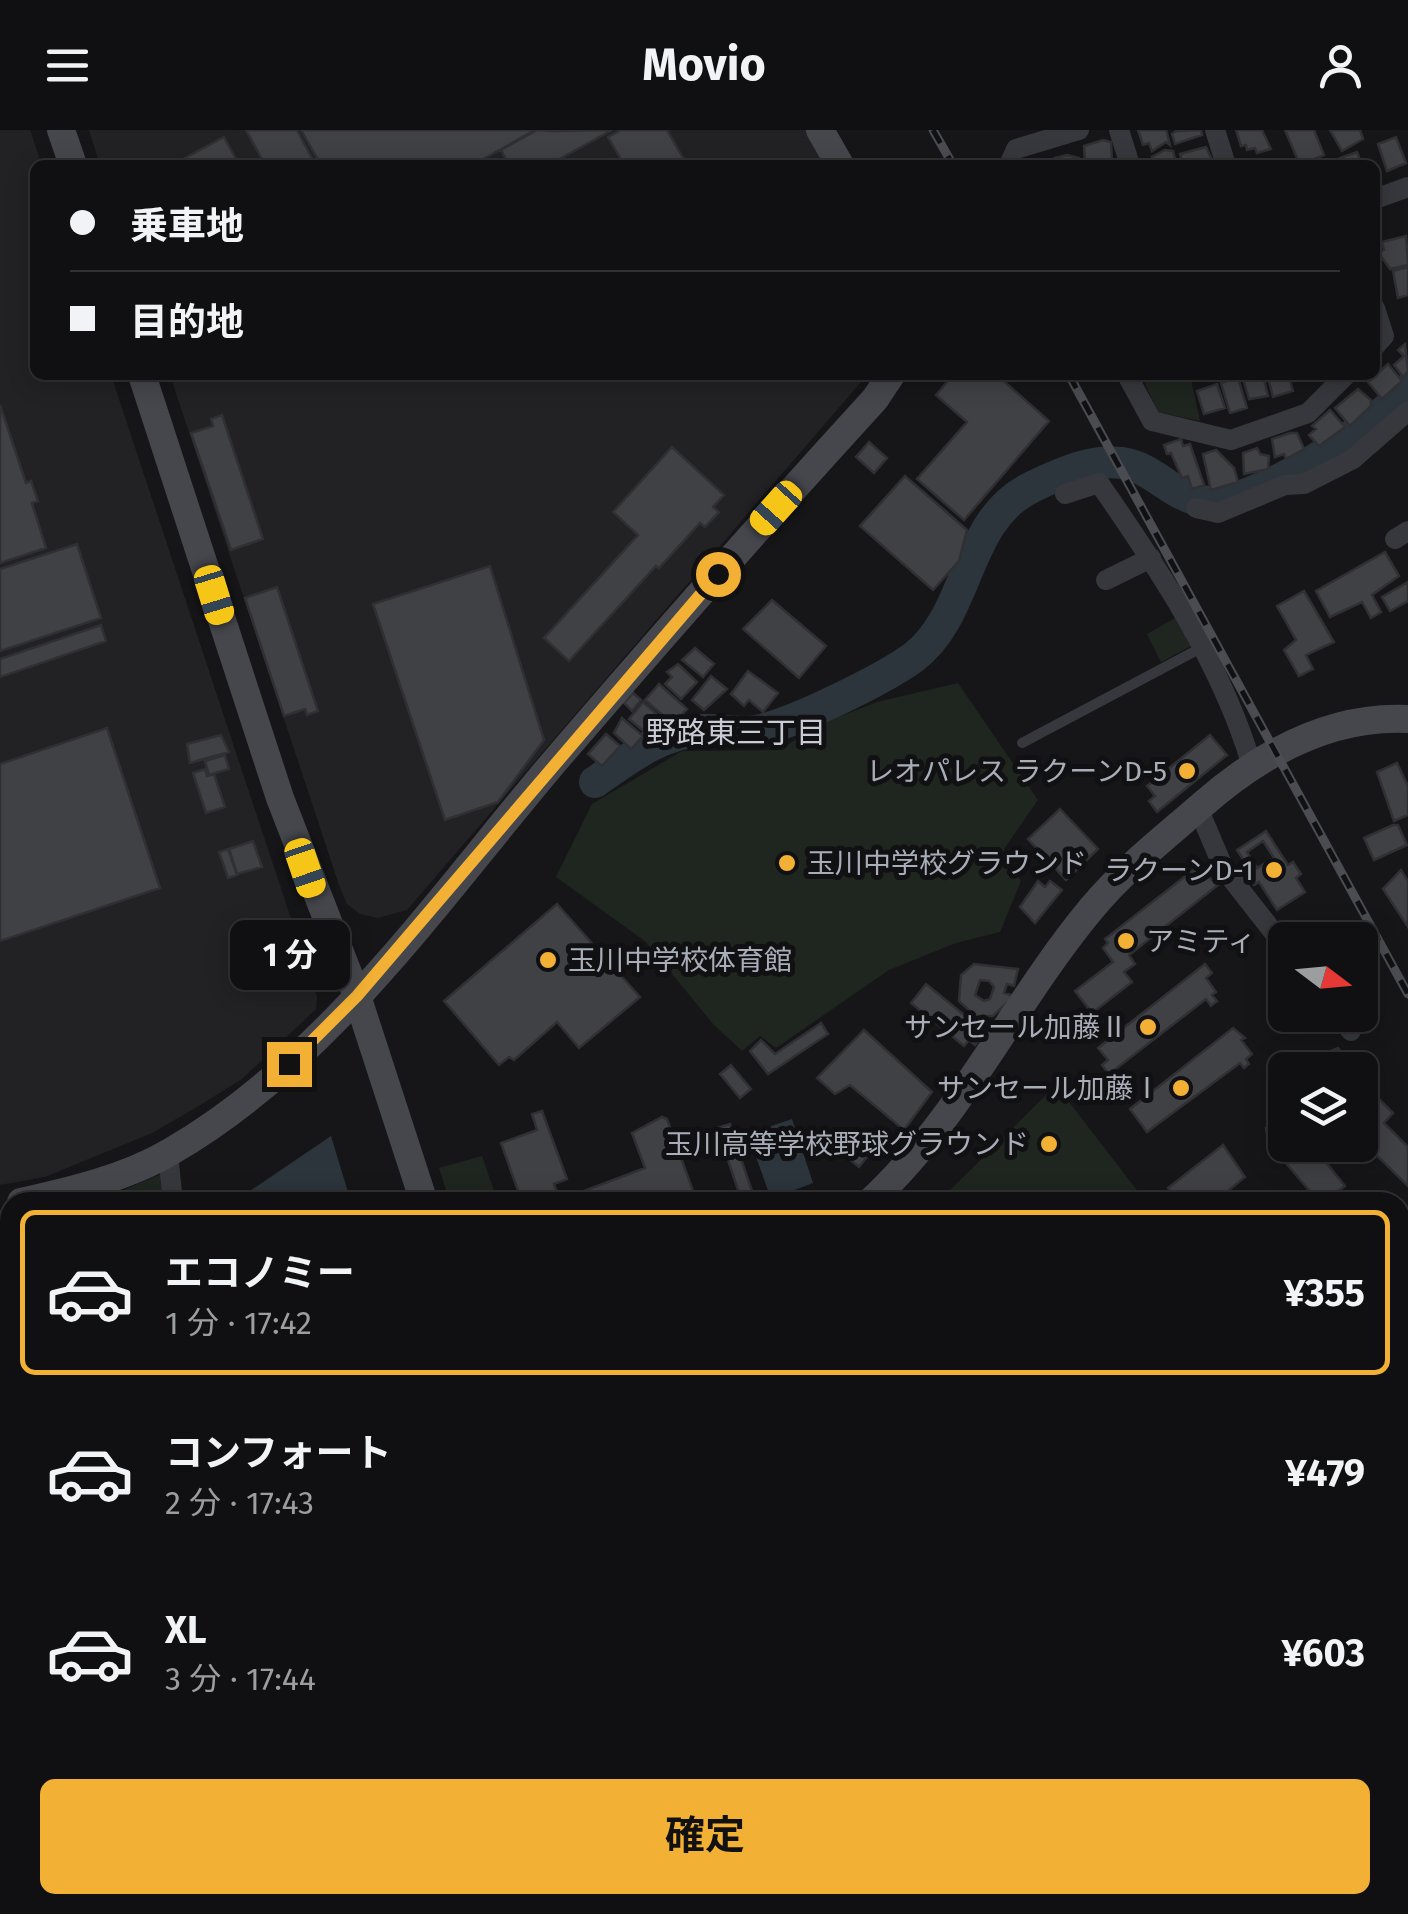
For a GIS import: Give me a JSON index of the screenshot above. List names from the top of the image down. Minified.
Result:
{"districts":["野路東三丁目"],"places":["レオパレス ラクーンD-5","玉川中学校グラウンド","ラクーンD-1","アミティ","玉川中学校体育館","サンセール加藤Ⅱ","サンセール加藤Ⅰ","玉川高等学校野球グラウンド"],"north":"right","page":{"header":"Movio","banner":["乗車地","目的地"],"bubble":"1 分","list":[{"name":"エコノミー","note":"1 分 · 17:42","value":"¥355"},{"name":"コンフォート","note":"2 分 · 17:43","value":"¥479"},{"name":"XL","note":"3 分 · 17:44","value":"¥603"}],"buttons":"確定"}}
